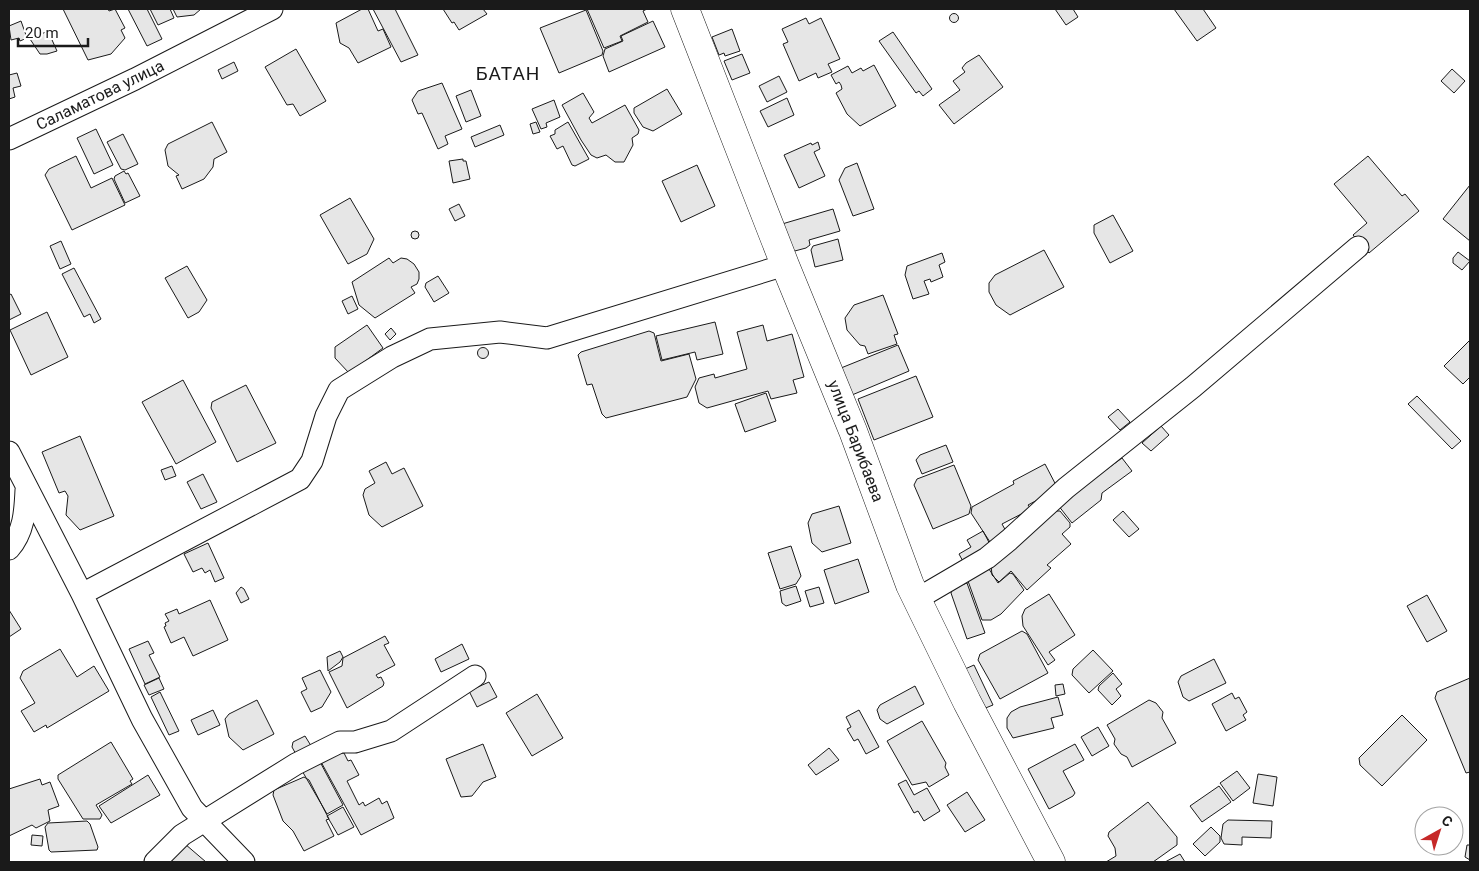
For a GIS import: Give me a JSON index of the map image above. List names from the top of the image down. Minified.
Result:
{"streets":{"street":["Саламатова улица","улица Барибаева"]},"districts":["БАТАН"],"scale_bar":"20 m","north":"top right"}
